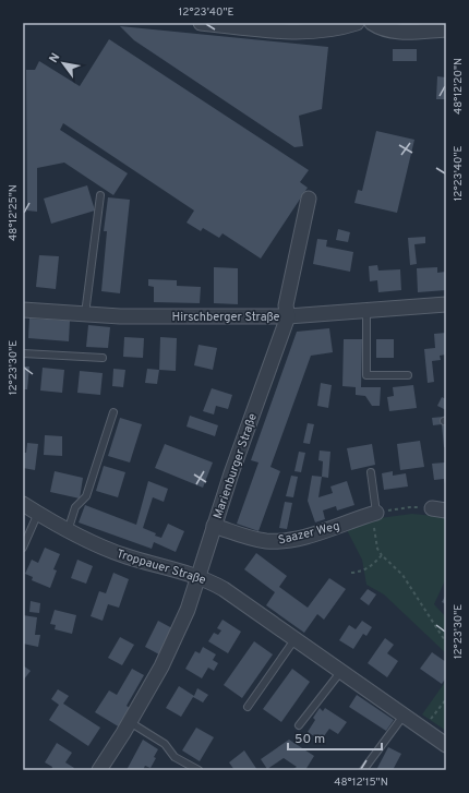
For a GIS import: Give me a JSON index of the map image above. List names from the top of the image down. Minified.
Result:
{"streets":{"street":["Hirschberger Straße","Marienburger Straße","Saazer Weg","Troppauer Straße"]},"crossings":[["Hirschberger Straße","Marienburger Straße"],["Marienburger Straße","Saazer Weg"],["Marienburger Straße","Troppauer Straße"]],"scale_bar":"50 m","north":"top left","coordinates":["12°23'40\"E","48°12'20\"N","48°12'25\"N","12°23'30\"E","48°12'15\"N"]}
